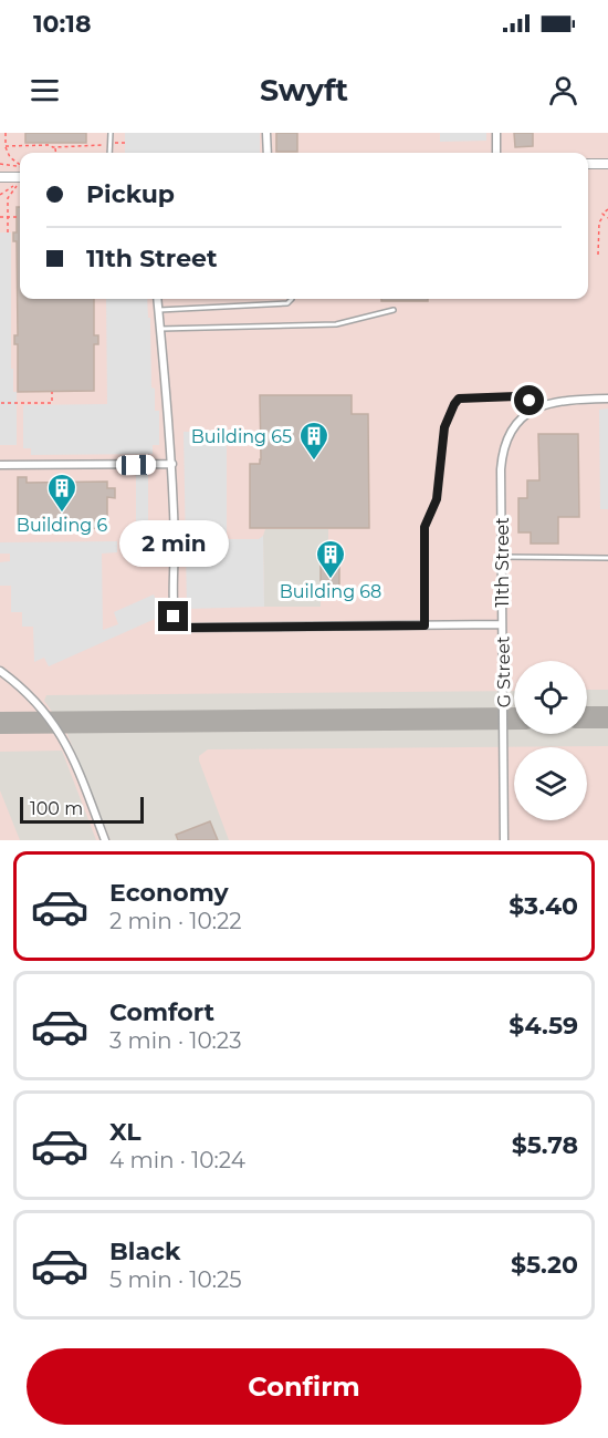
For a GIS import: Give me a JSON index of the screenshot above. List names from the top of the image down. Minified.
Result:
{"streets":{"street":["11th Street","G Street"]},"crossings":[["11th Street","G Street"]],"places":{"building":["Building 65","Building 6","Building 68"]},"scale_bar":"100 m","page":{"status":"10:18","header":"Swyft","banner":["Pickup","11th Street"],"bubble":"2 min","scale":"100 m","list":[{"name":"Economy","note":"2 min · 10:22","value":"$3.40"},{"name":"Comfort","note":"3 min · 10:23","value":"$4.59"},{"name":"XL","note":"4 min · 10:24","value":"$5.78"},{"name":"Black","note":"5 min · 10:25","value":"$5.20"}],"buttons":"Confirm"}}
